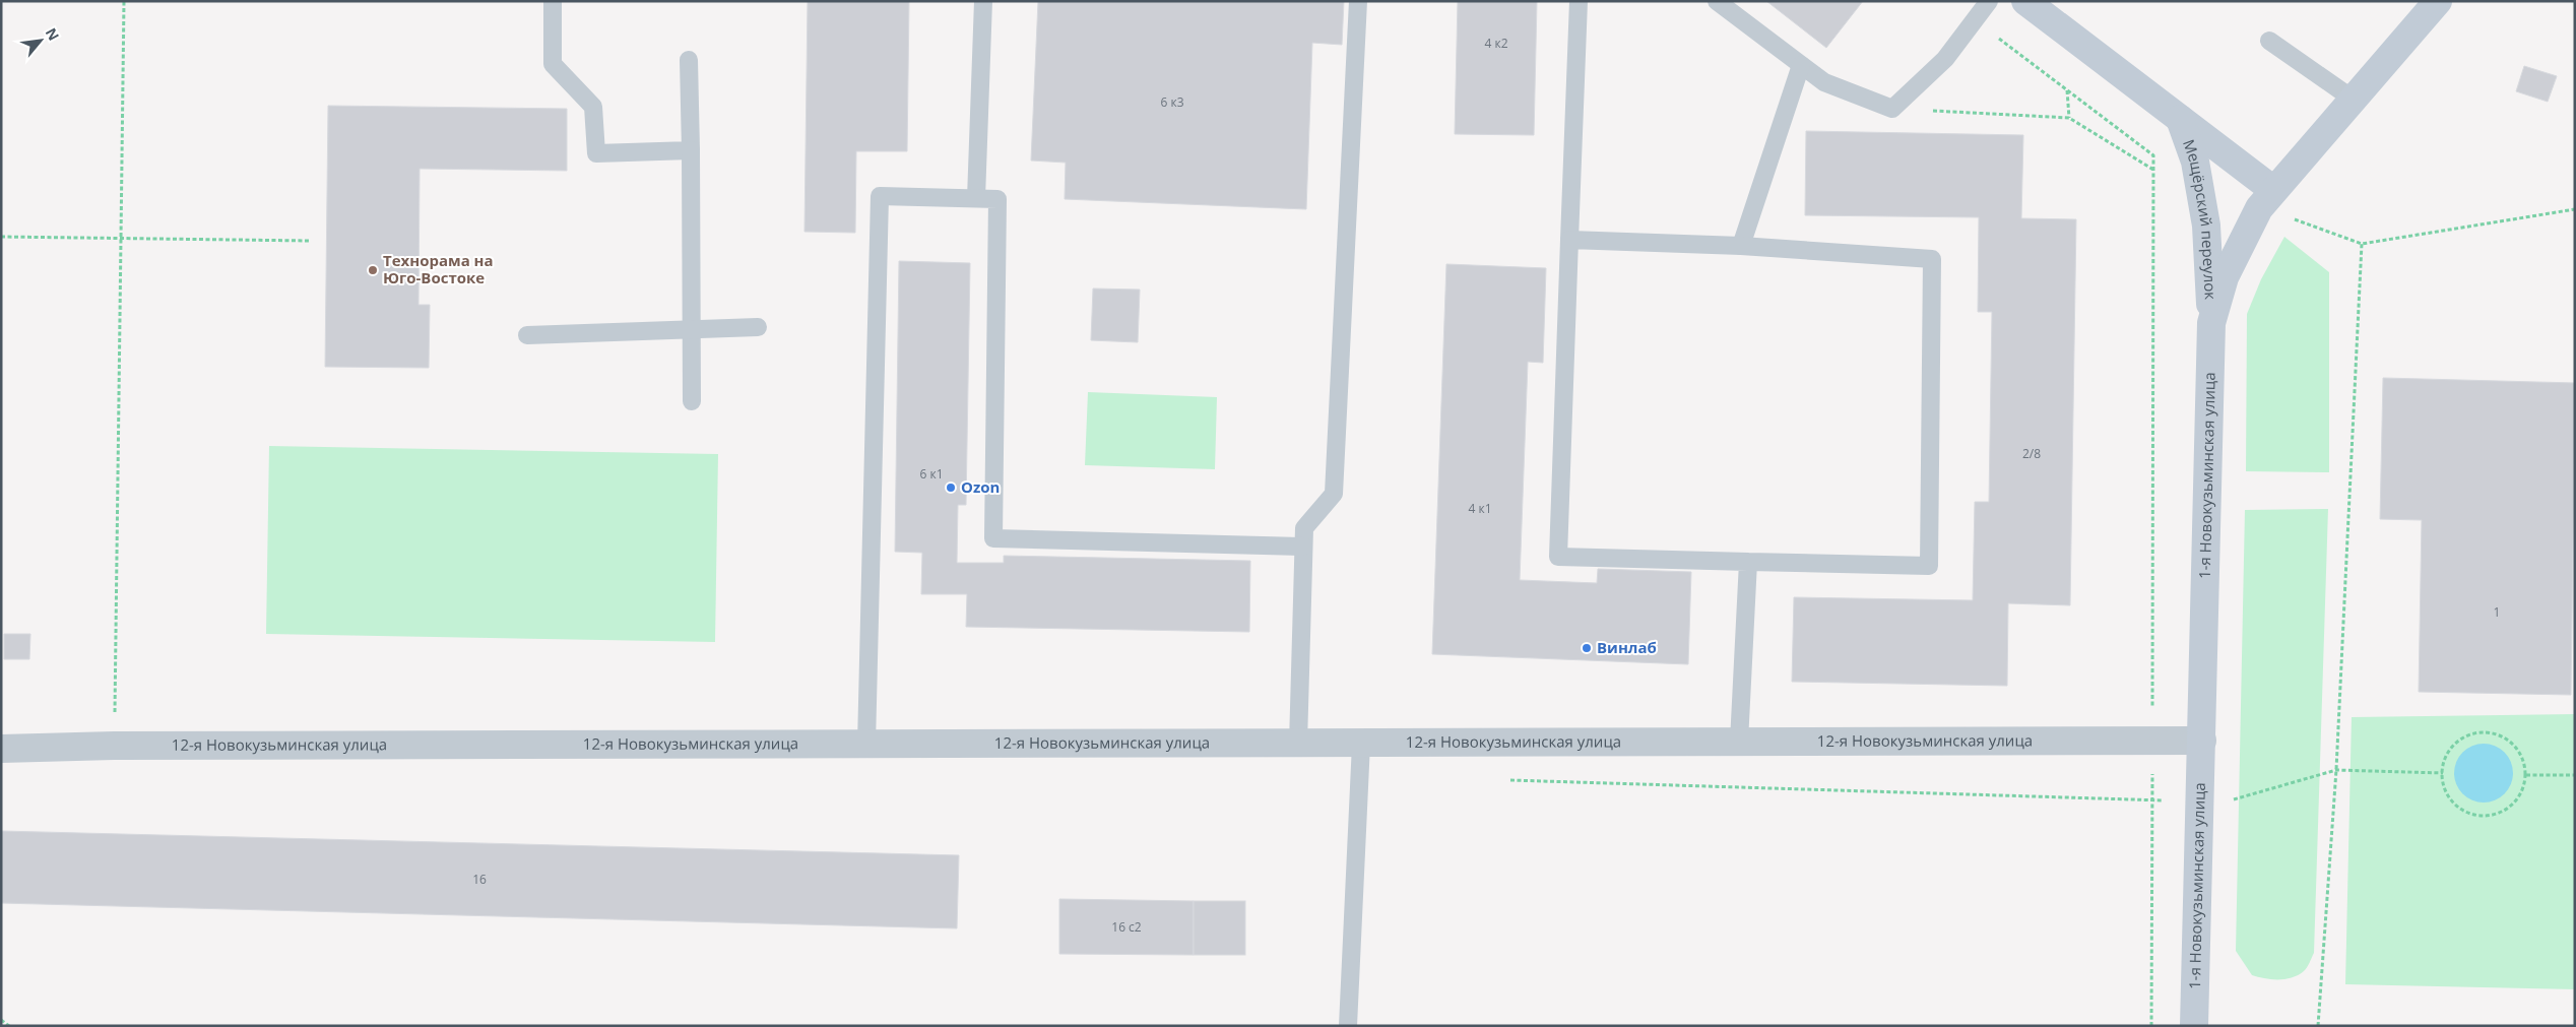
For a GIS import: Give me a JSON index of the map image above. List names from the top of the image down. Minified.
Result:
{"streets":{"street":["Мещёрский переулок","1-я Новокузьминская улица","12-я Новокузьминская улица"]},"crossings":[["Мещёрский переулок","1-я Новокузьминская улица"],["1-я Новокузьминская улица","12-я Новокузьминская улица"]],"places":["Технорама на Юго-Востоке","Ozon","Винлаб"],"house_numbers":["4 к2","6 к3","2/8","6 к1","4 к1","1","16","16 с2"],"north":"top right"}
